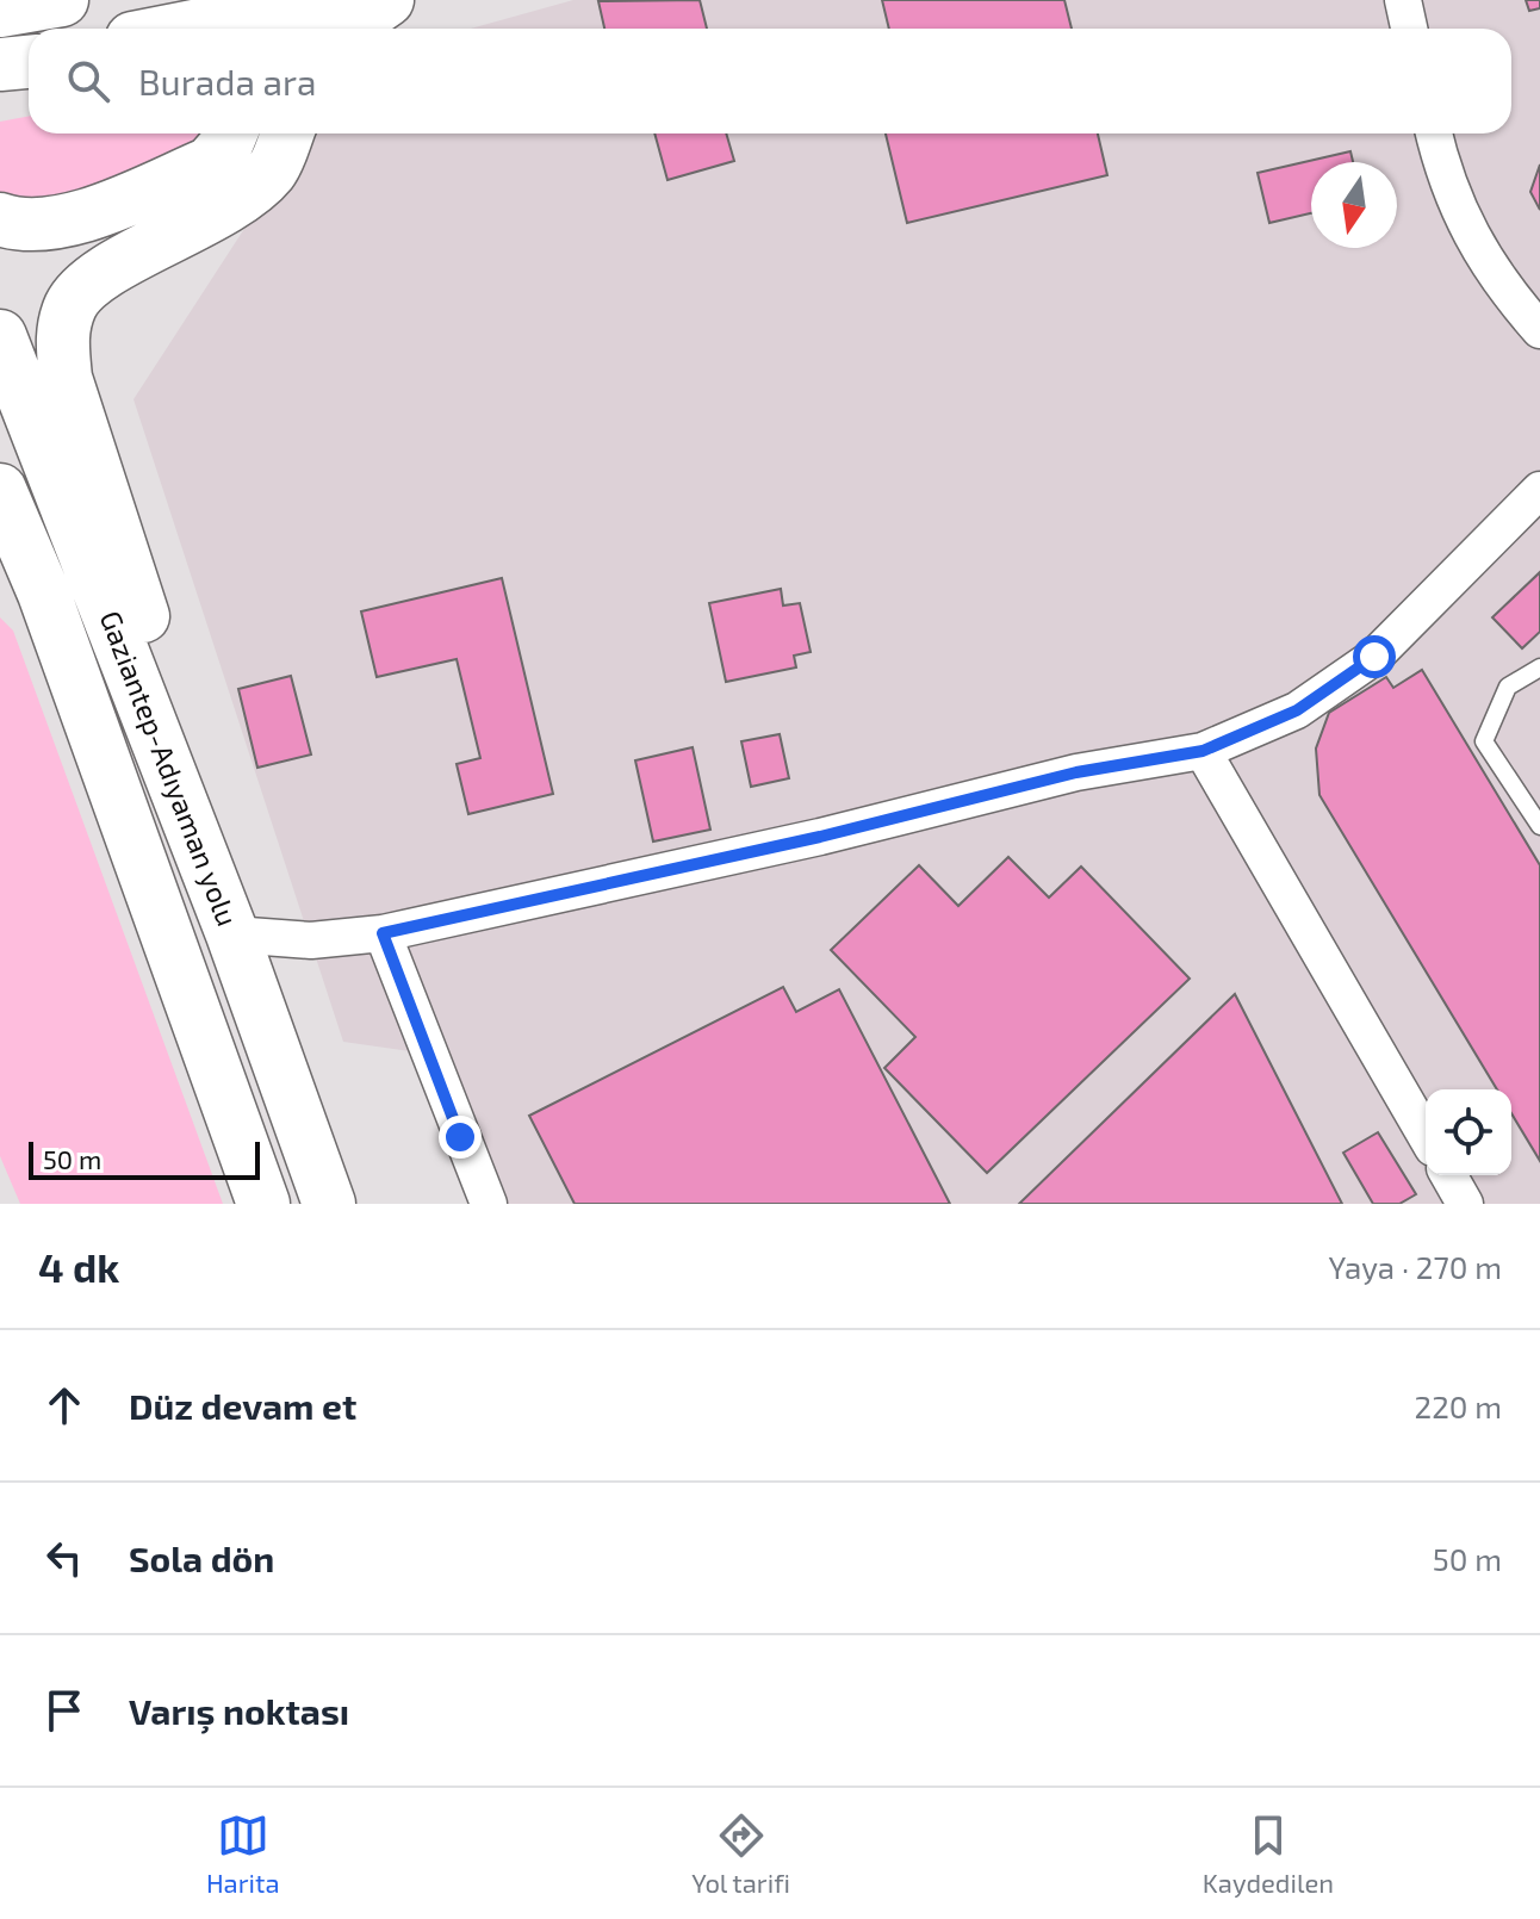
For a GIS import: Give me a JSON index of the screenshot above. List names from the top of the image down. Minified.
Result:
{"streets":{"highway":["Gaziantep-Adıyaman yolu"]},"scale_bar":"50 m","north":"bottom","page":{"search":"Burada ara","scale":"50 m","heading":["4 dk","Yaya · 270 m"],"list":[["Düz devam et","220 m"],["Sola dön","50 m"],"Varış noktası"],"nav":["Harita","Yol tarifi","Kaydedilen"]}}
